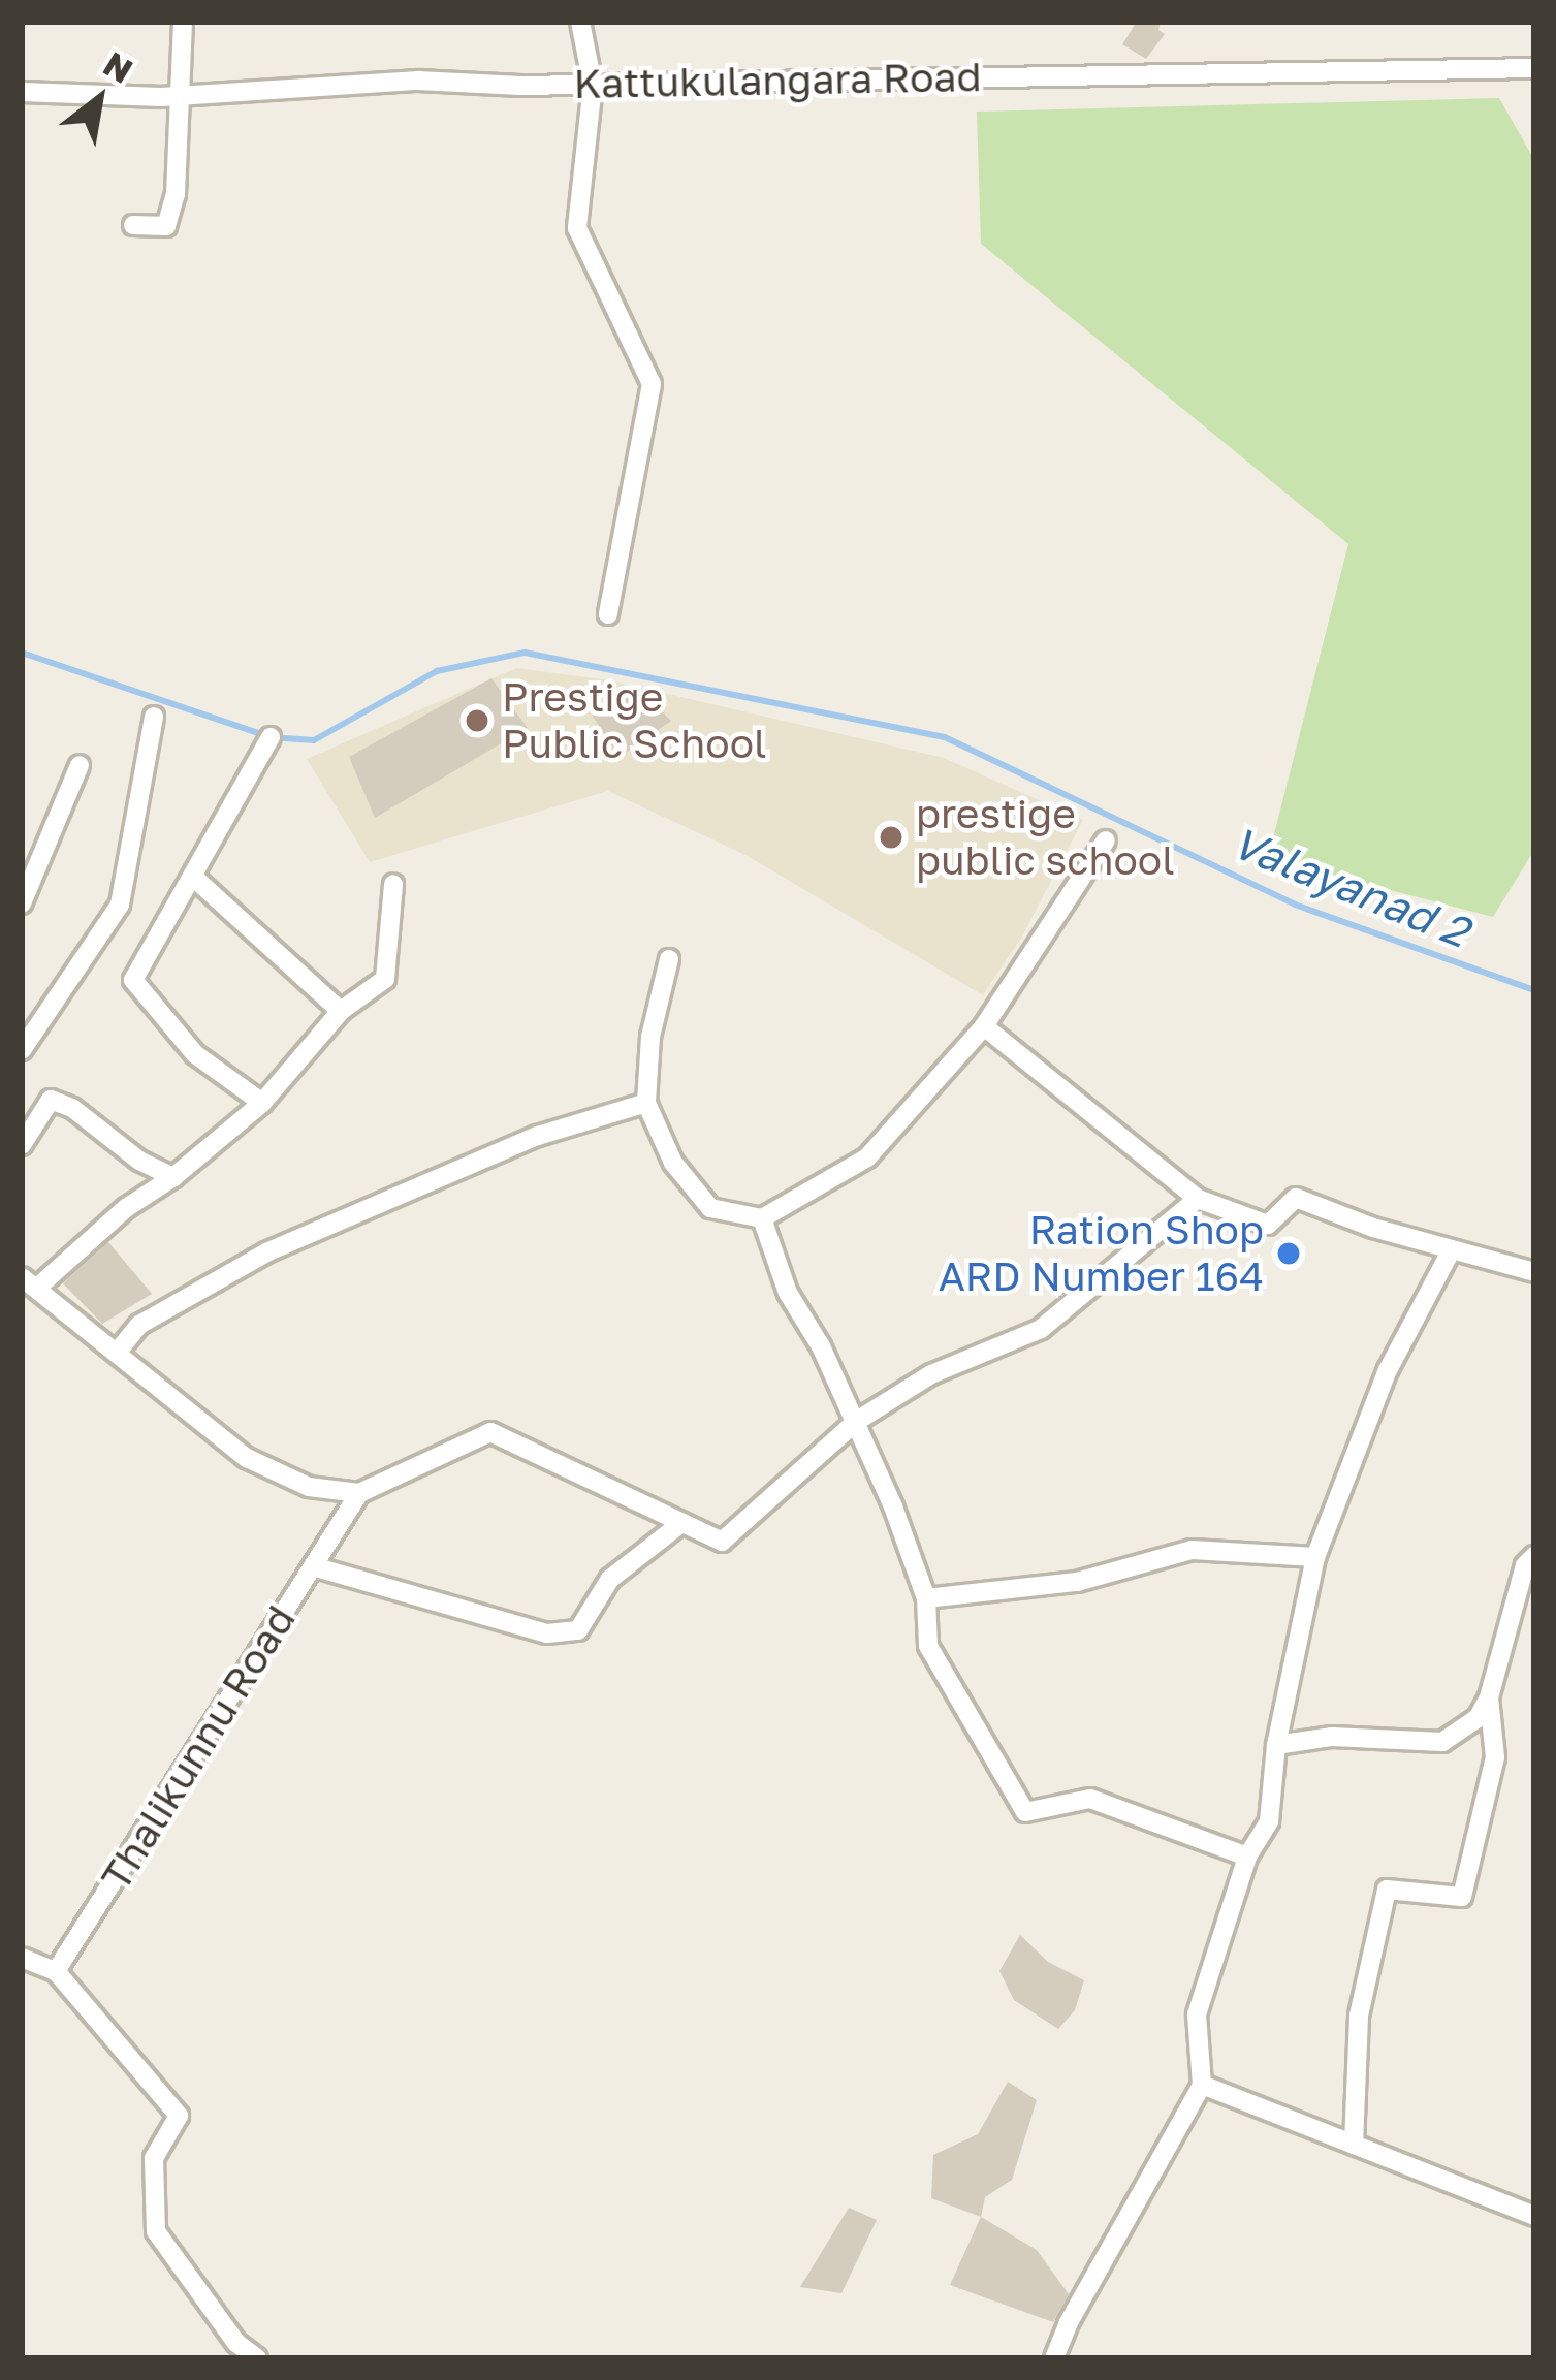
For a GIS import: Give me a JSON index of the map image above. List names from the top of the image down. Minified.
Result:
{"streets":{"street":["Kattukulangara Road","Thalikunnu Road"]},"water":["Valayanad 2"],"places":["Prestige Public School","prestige public school","Ration Shop ARD Number 164"],"north":"top right"}
